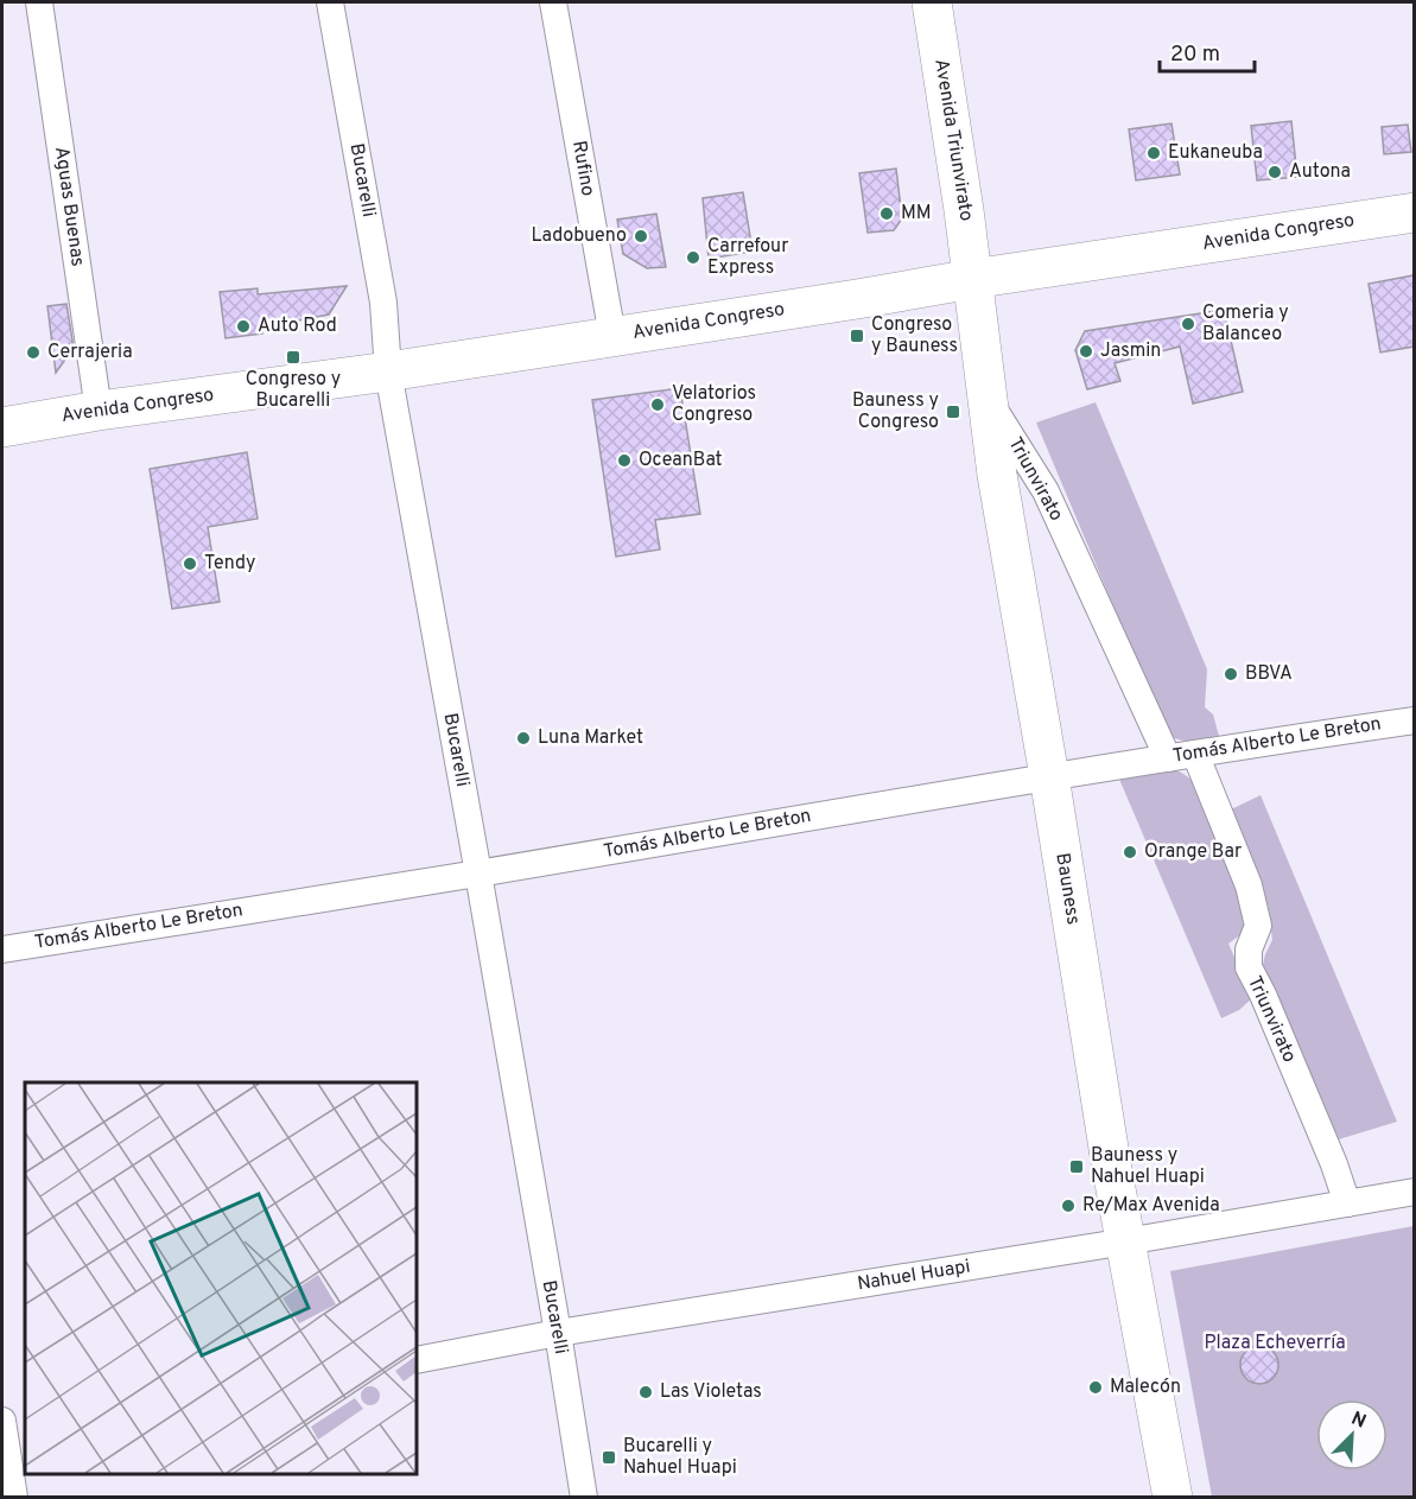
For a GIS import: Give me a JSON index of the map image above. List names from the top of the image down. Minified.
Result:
{"streets":{"main road":["Avenida Triunvirato","Avenida Congreso","Bauness"],"street":["Rufino","Bucarelli","Aguas Buenas","Triunvirato","Tomás Alberto Le Breton","Nahuel Huapi"]},"crossings":[["Avenida Triunvirato","Avenida Congreso"],["Avenida Triunvirato","Bauness"],["Rufino","Avenida Congreso"],["Bucarelli","Avenida Congreso"],["Bucarelli","Tomás Alberto Le Breton"],["Bucarelli","Nahuel Huapi"],["Aguas Buenas","Avenida Congreso"],["Avenida Congreso","Bauness"],["Triunvirato","Tomás Alberto Le Breton"],["Triunvirato","Bauness"],["Triunvirato","Nahuel Huapi"],["Tomás Alberto Le Breton","Bauness"],["Bauness","Nahuel Huapi"]],"parks":["Plaza Echeverría"],"places":{"other":["Eukaneuba","Autona","MM","Ladobueno","Carrefour Express","Comeria y Balanceo","Auto Rod","Jasmin","Cerrajeria","Velatorios Congreso","OceanBat","Tendy","BBVA","Luna Market","Orange Bar","Re/Max Avenida","Malecón","Las Violetas"],"transit":["Congreso y Bauness","Congreso y Bucarelli","Bauness y Congreso","Bauness y Nahuel Huapi","Bucarelli y Nahuel Huapi"]},"scale_bar":"20 m","north":"top right"}
